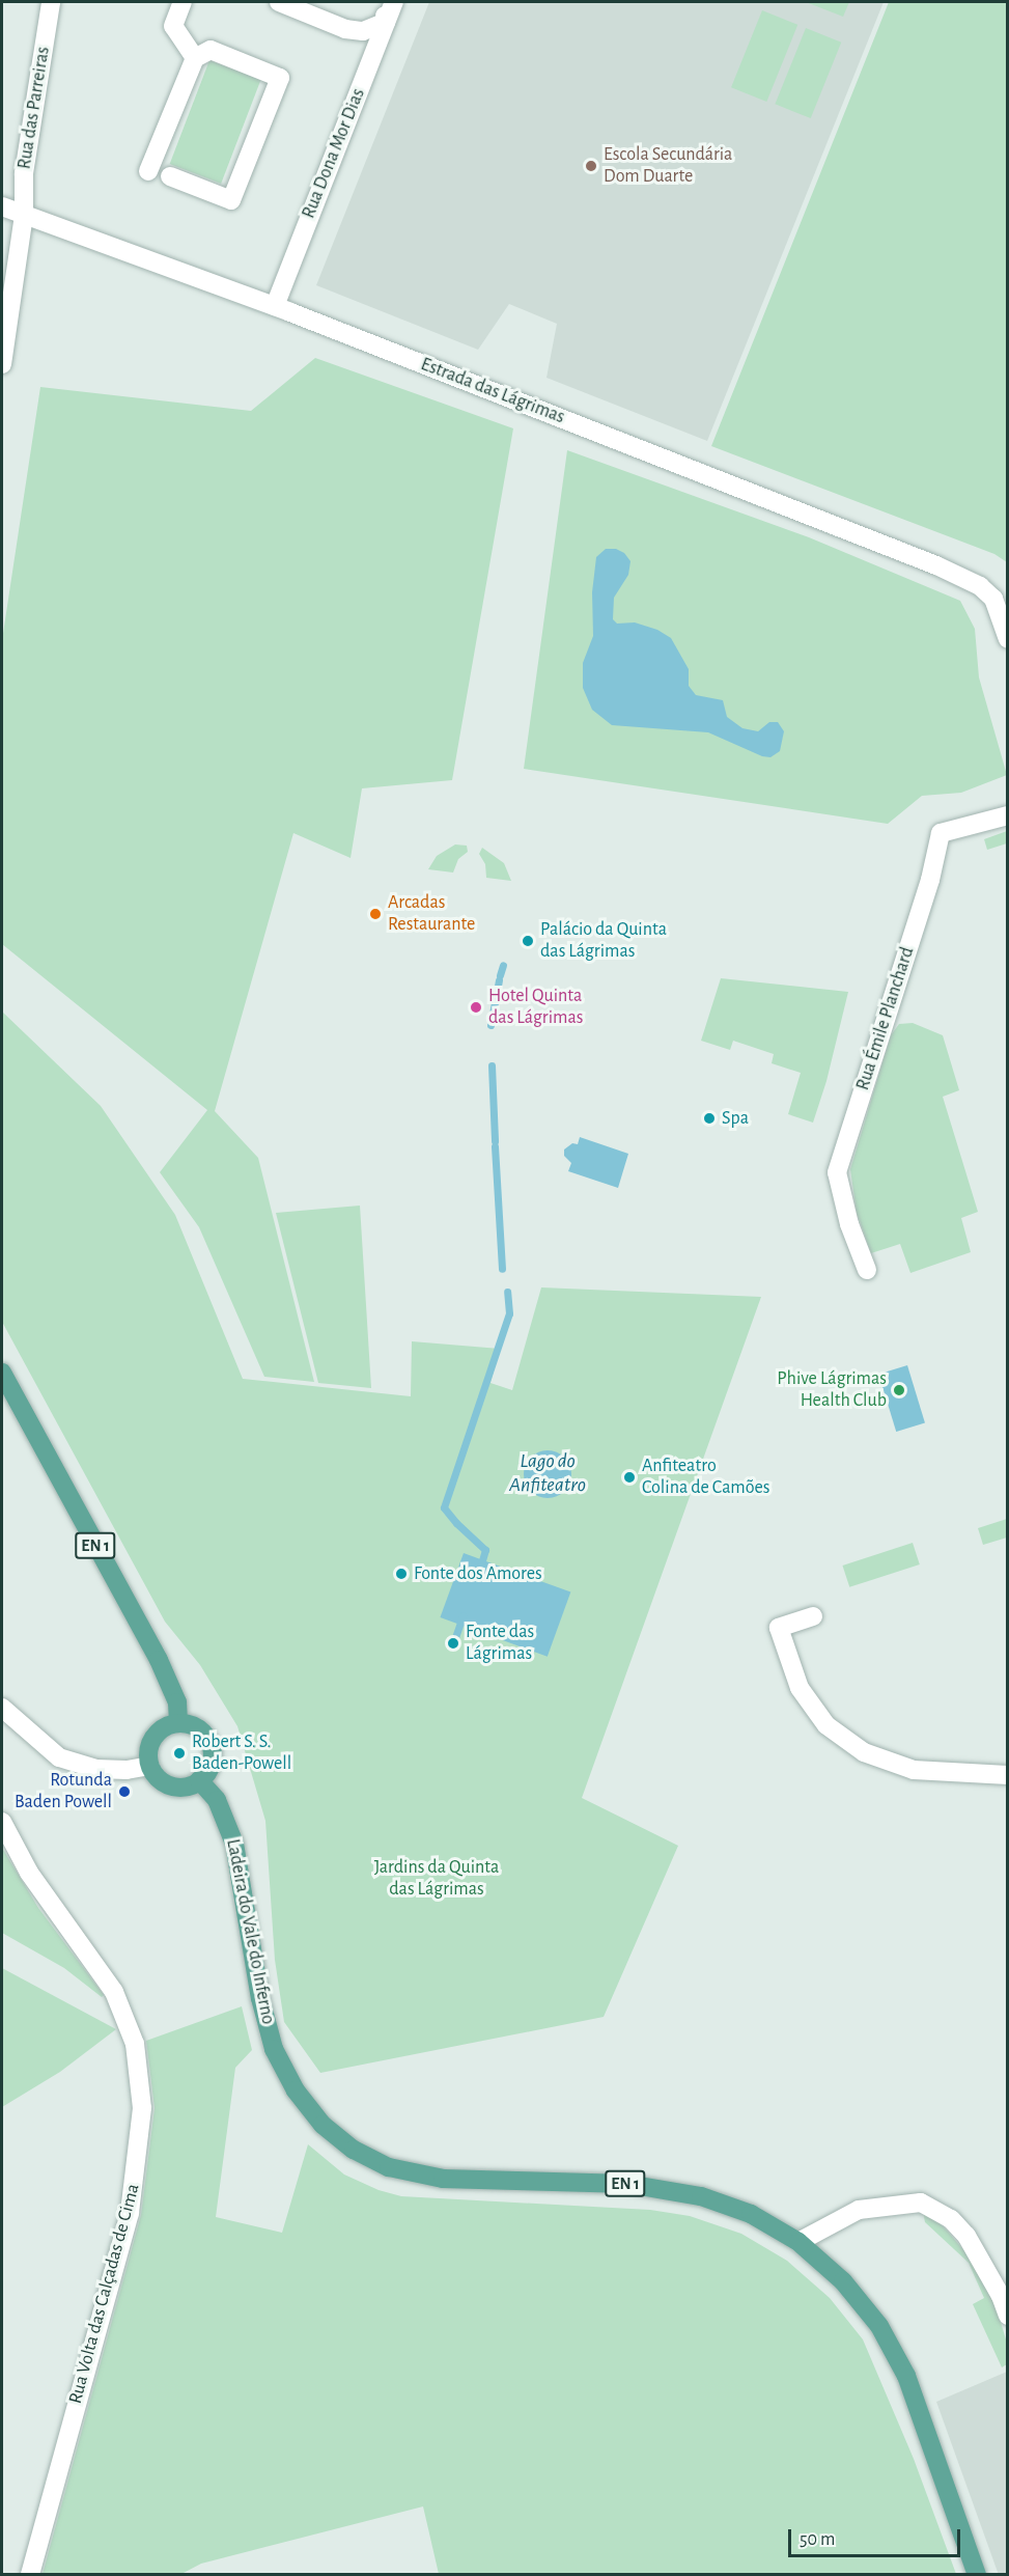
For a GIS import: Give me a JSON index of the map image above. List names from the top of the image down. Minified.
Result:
{"streets":{"main road":["EN 1","Ladeira do Vale do Inferno"],"street":["Rua das Parreiras","Rua Dona Mor Dias","Estrada das Lágrimas","Rua Émile Planchard","Rua Volta das Calçadas de Cima"]},"crossings":[["Rua das Parreiras","Estrada das Lágrimas"],["Rua Dona Mor Dias","Estrada das Lágrimas"],["EN 1","Ladeira do Vale do Inferno"]],"water":["Lago do Anfiteatro"],"parks":["Jardins da Quinta das Lágrimas"],"places":["Escola Secundária Dom Duarte","Arcadas Restaurante","Palácio da Quinta das Lágrimas","Hotel Quinta das Lágrimas","Spa","Phive Lágrimas Health Club","Anfiteatro Colina de Camões","Fonte dos Amores","Fonte das Lágrimas","Robert S. S. Baden-Powell","Rotunda Baden Powell"],"scale_bar":"50 m"}
